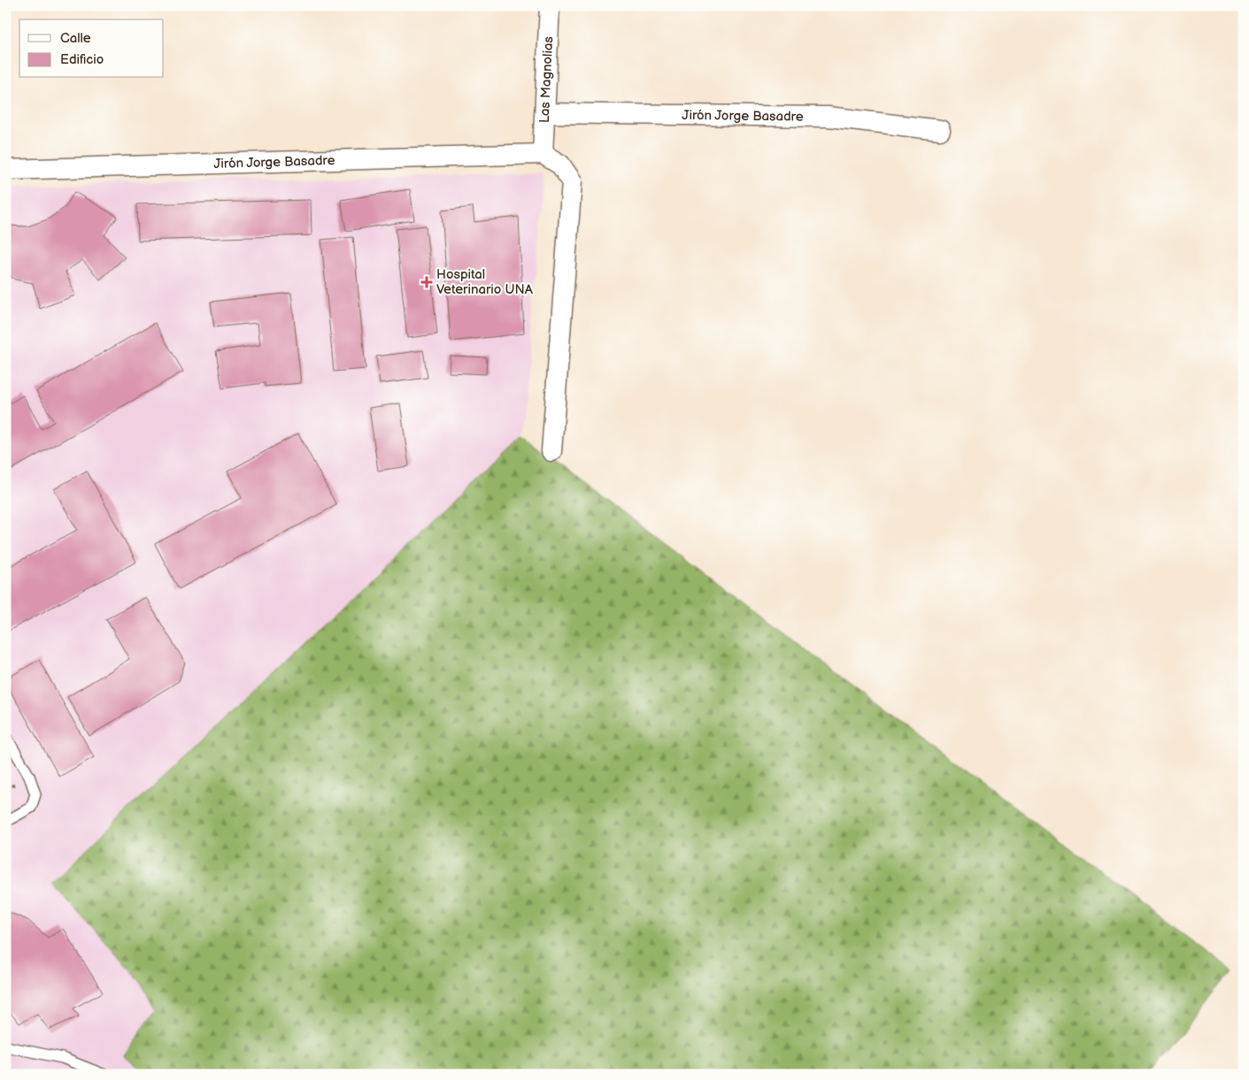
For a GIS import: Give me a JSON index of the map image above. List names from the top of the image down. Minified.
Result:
{"streets":{"street":["Las Magnolias","Jirón Jorge Basadre"]},"crossings":[["Las Magnolias","Jirón Jorge Basadre"]],"places":{"health":["Hospital Veterinario UNA"]},"legend":["Calle","Edificio"]}
